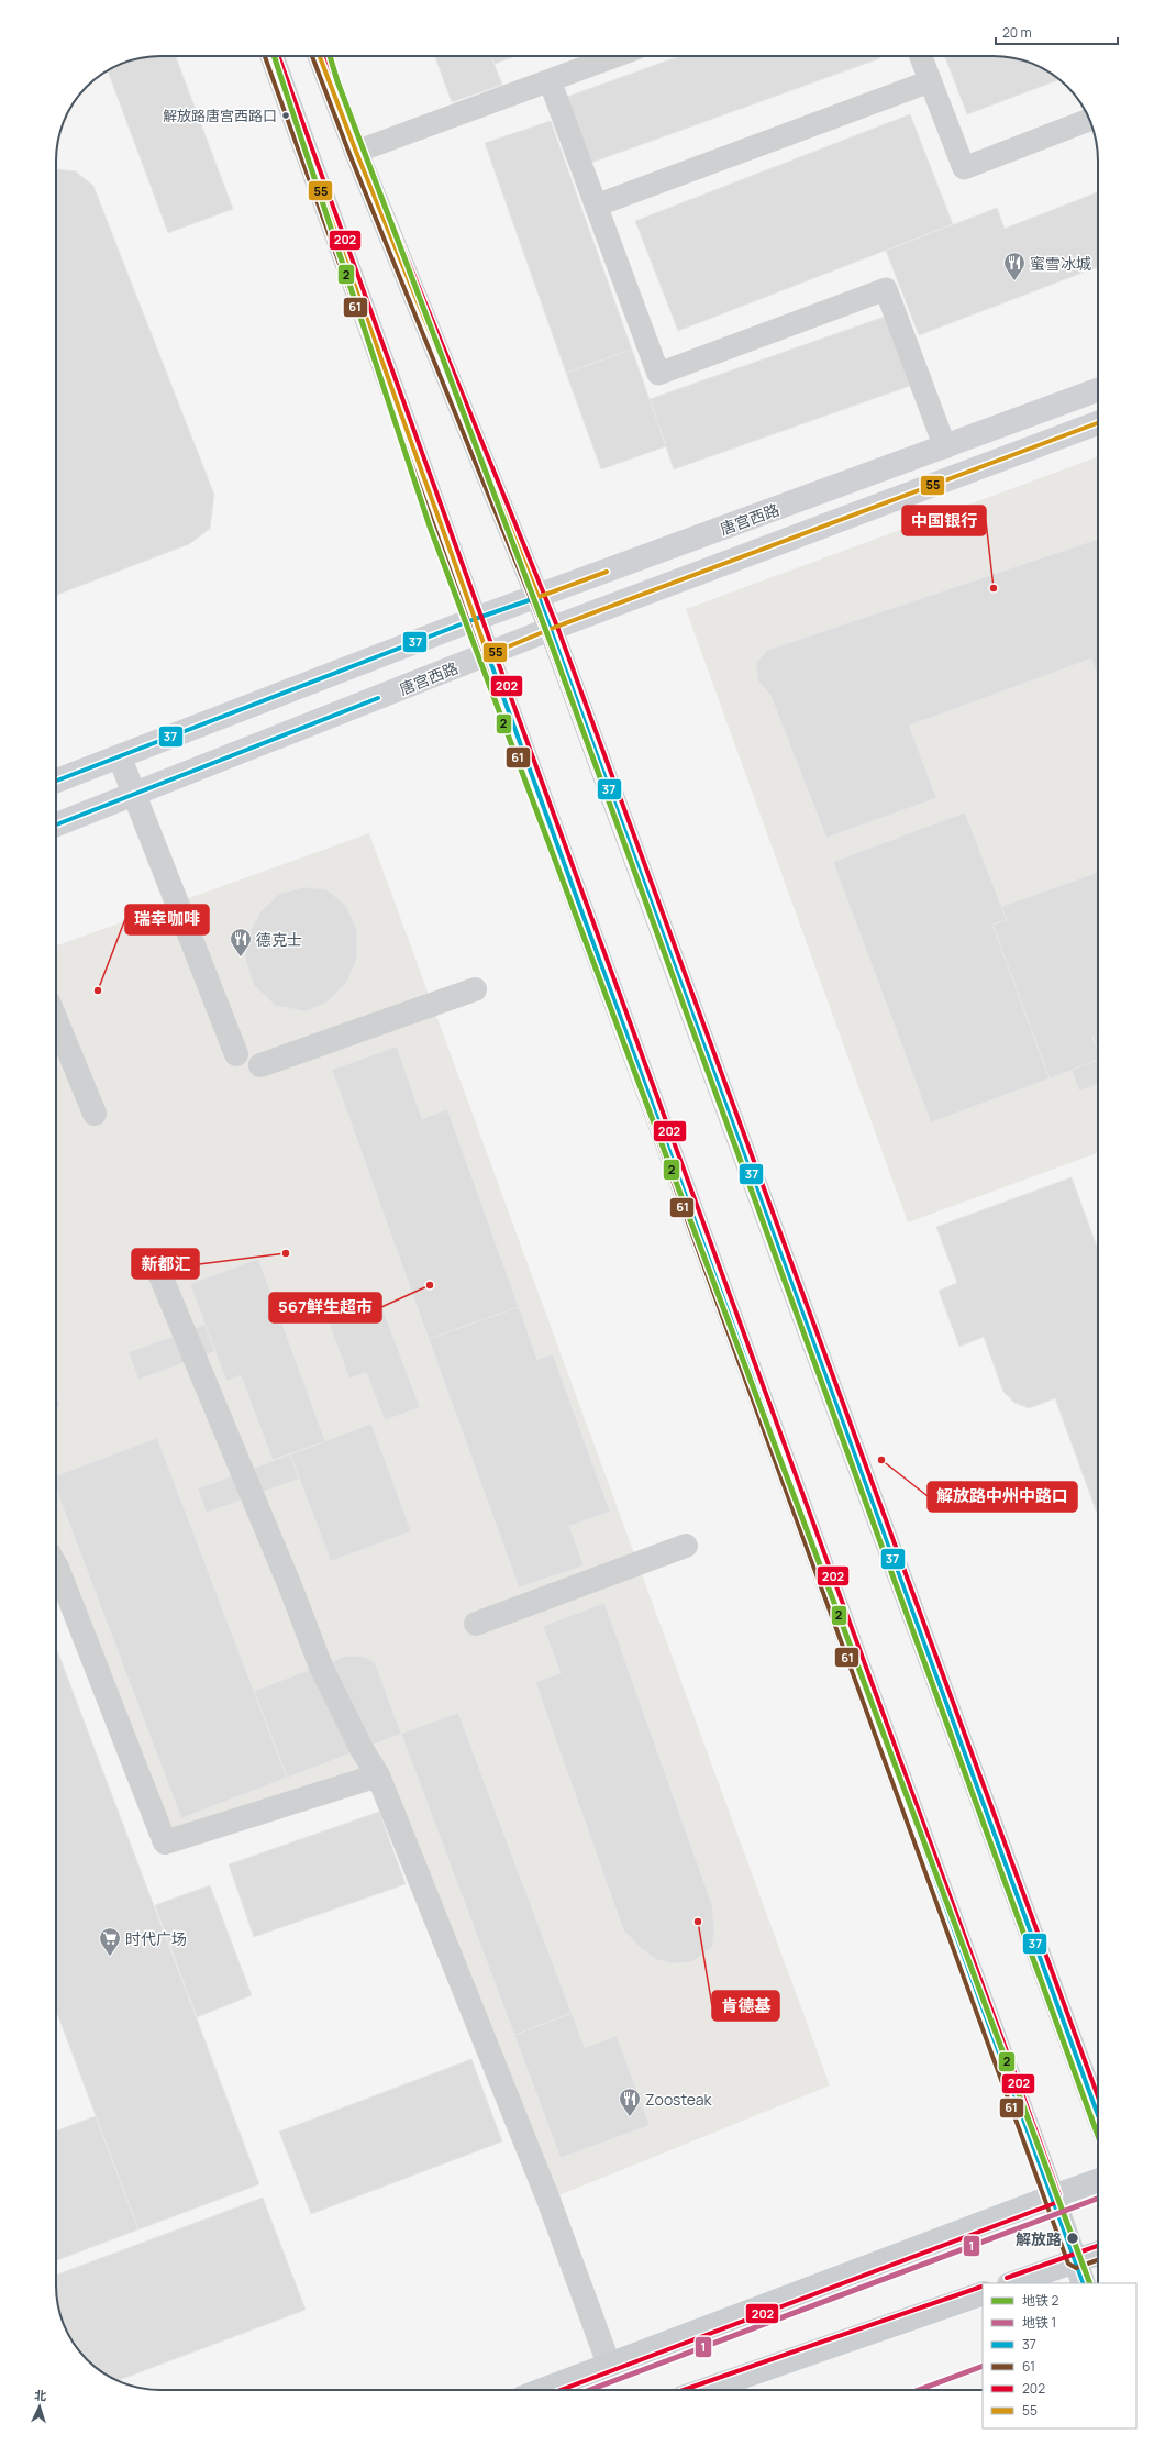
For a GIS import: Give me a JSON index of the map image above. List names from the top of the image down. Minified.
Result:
{"streets":{"main road":["唐宫西路"]},"places":{"other":["解放路唐宫西路口","中国银行","瑞幸咖啡","新都汇","567鲜生超市","解放路中州中路口","肯德基","解放路"],"restaurant":["蜜雪冰城","德克士","Zoosteak"],"supermarket":["时代广场"]},"lines":["metro line 2","transit line 61","transit line 202","transit line 55","transit line 37","metro line 1"],"legend":["地铁 2","地铁 1","37","61","202","55"],"scale_bar":"20 m","north":"top"}
